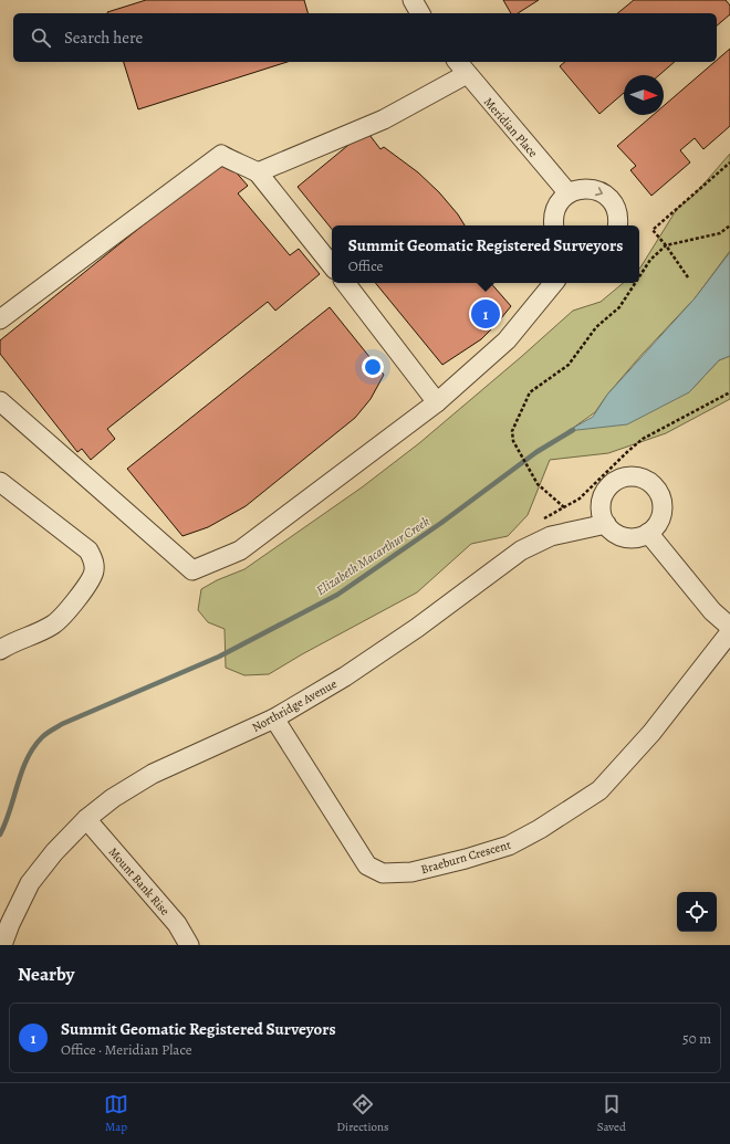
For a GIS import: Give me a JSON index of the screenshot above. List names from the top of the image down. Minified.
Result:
{"streets":{"street":["Meridian Place","Northridge Avenue","Braeburn Crescent","Mount Bank Rise"]},"crossings":[["Northridge Avenue","Braeburn Crescent"],["Northridge Avenue","Mount Bank Rise"]],"water":["Elizabeth Macarthur Creek"],"north":"right","page":{"search":"Search here","popup":["Summit Geomatic Registered Surveyors","Office"],"pins":"1","heading":"Nearby","list":[{"mark":"1","name":"Summit Geomatic Registered Surveyors","note":"Office · Meridian Place","value":"50 m"}],"nav":["Map","Directions","Saved"]}}
